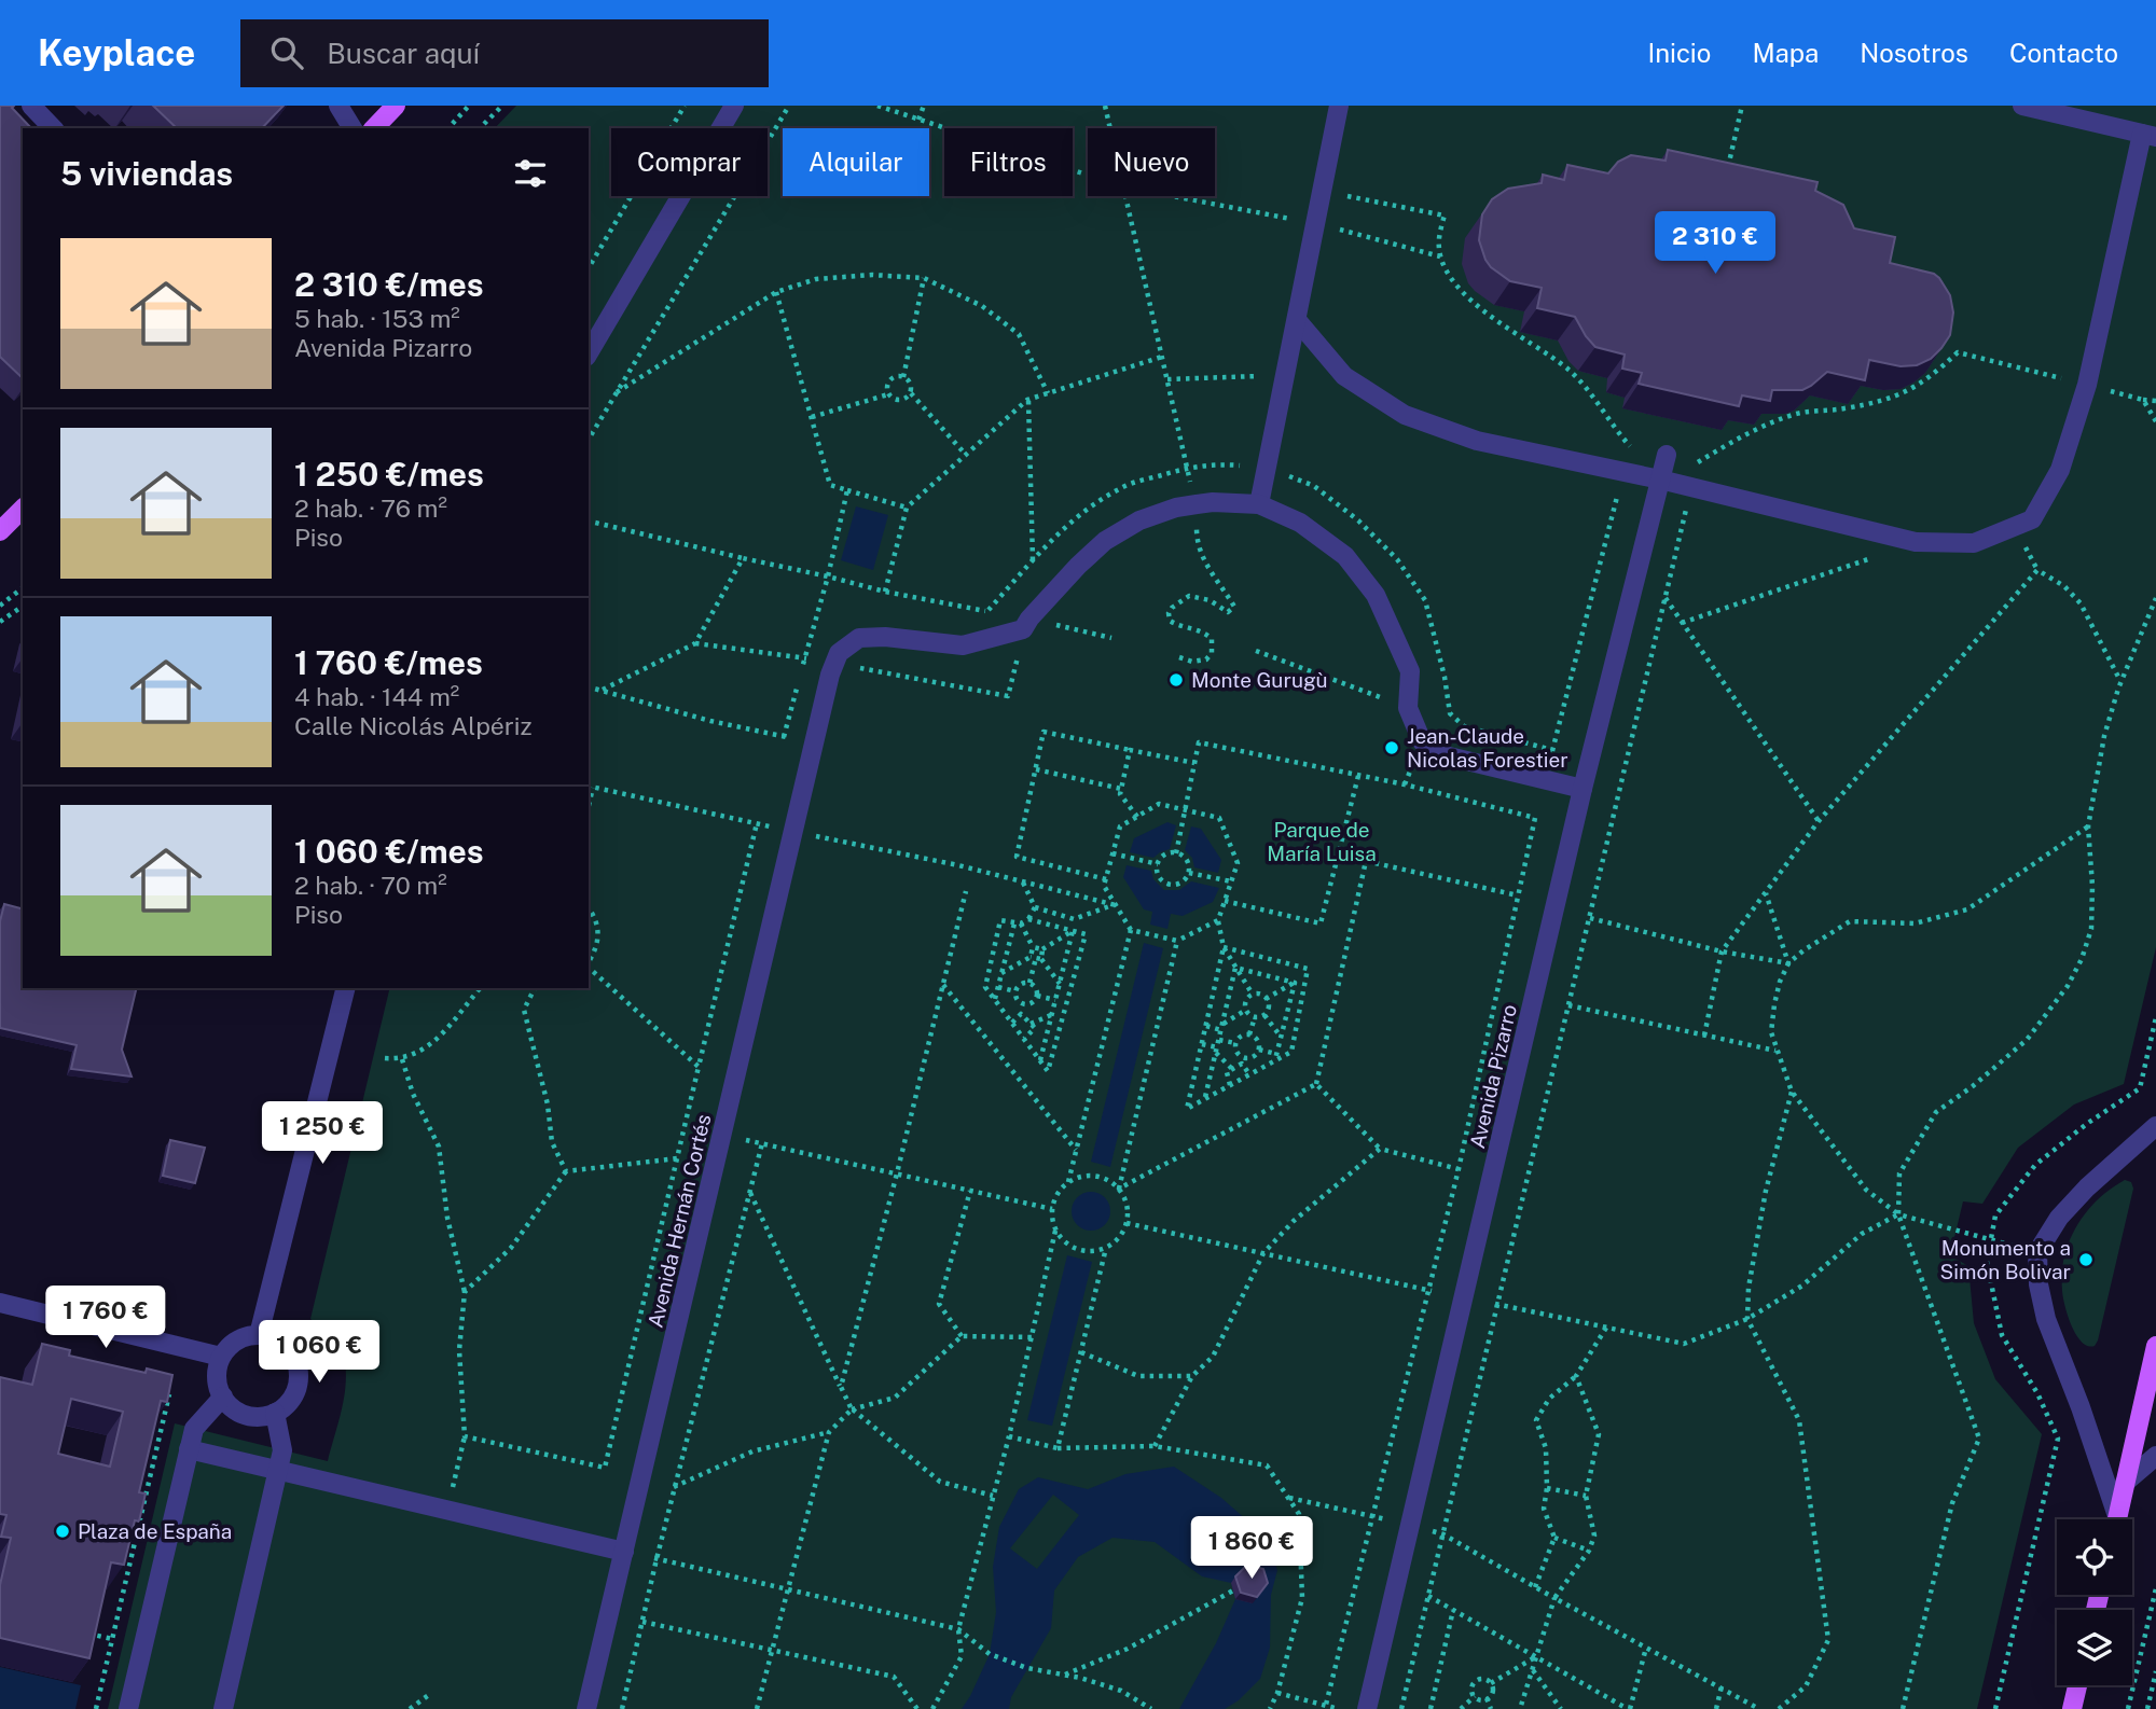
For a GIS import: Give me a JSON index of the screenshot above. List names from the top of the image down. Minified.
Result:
{"streets":{"street":["Avenida Pizarro","Avenida Hernán Cortés"]},"parks":["Parque de María Luisa"],"places":["Monte Gurugù","Jean-Claude Nicolas Forestier","Monumento a Simón Bolivar","Plaza de España"],"page":{"header":"Keyplace","search":"Buscar aquí","nav":["Inicio","Mapa","Nosotros","Contacto"],"chip":["Comprar","Alquilar","Filtros","Nuevo"],"heading":"5 viviendas","price":["2 310 €","1 250 €","1 760 €","1 060 €","1 860 €"],"list":[{"name":"2 310 €/mes","note":"5 hab. · 153 m² · Avenida Pizarro"},{"name":"1 250 €/mes","note":"2 hab. · 76 m² · Piso"},{"name":"1 760 €/mes","note":"4 hab. · 144 m² · Calle Nicolás Alpériz"},{"name":"1 060 €/mes","note":"2 hab. · 70 m² · Piso"}]}}
